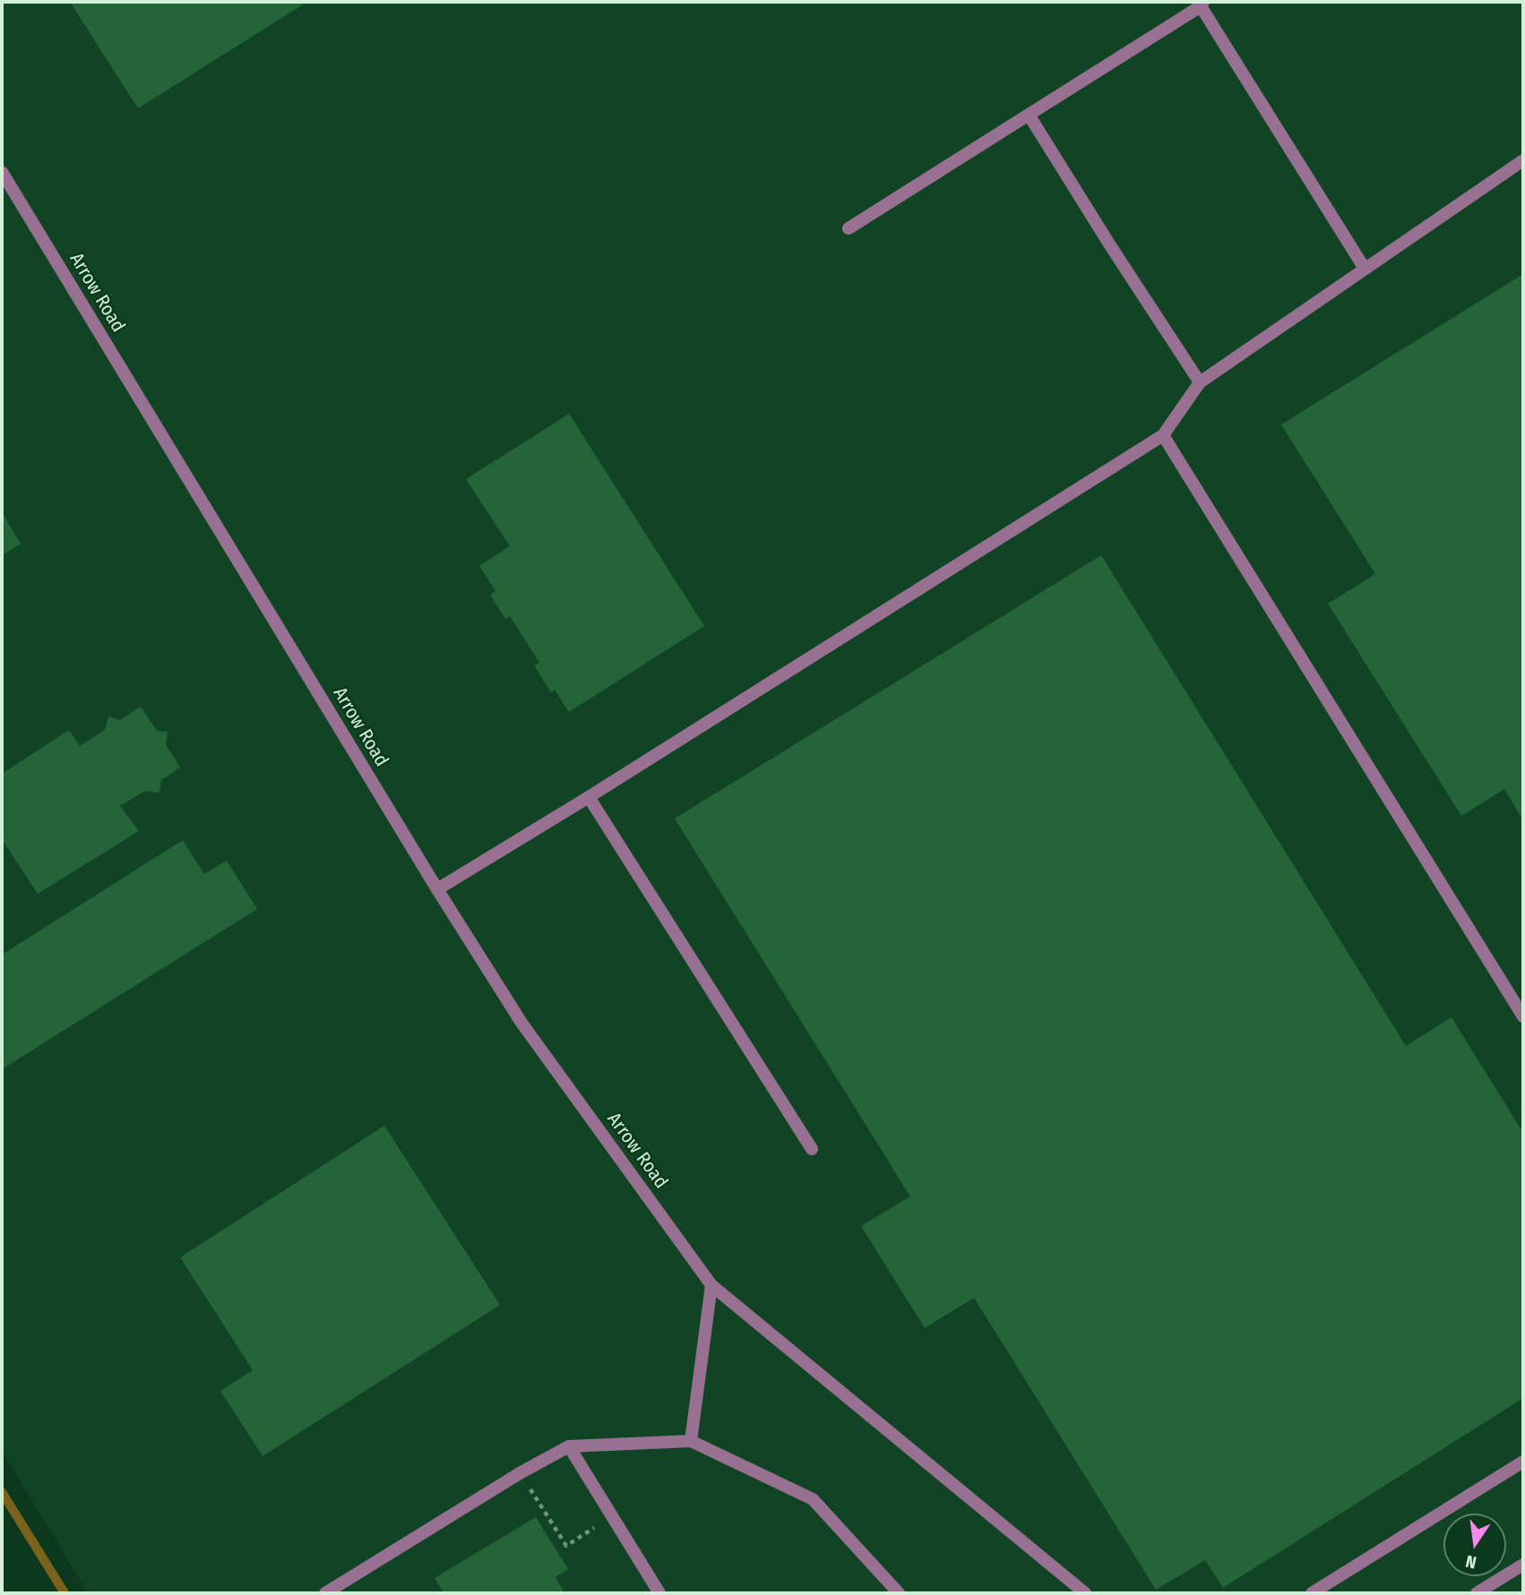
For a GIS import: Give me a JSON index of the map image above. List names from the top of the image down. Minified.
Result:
{"streets":{"street":["Arrow Road"]},"north":"bottom"}
